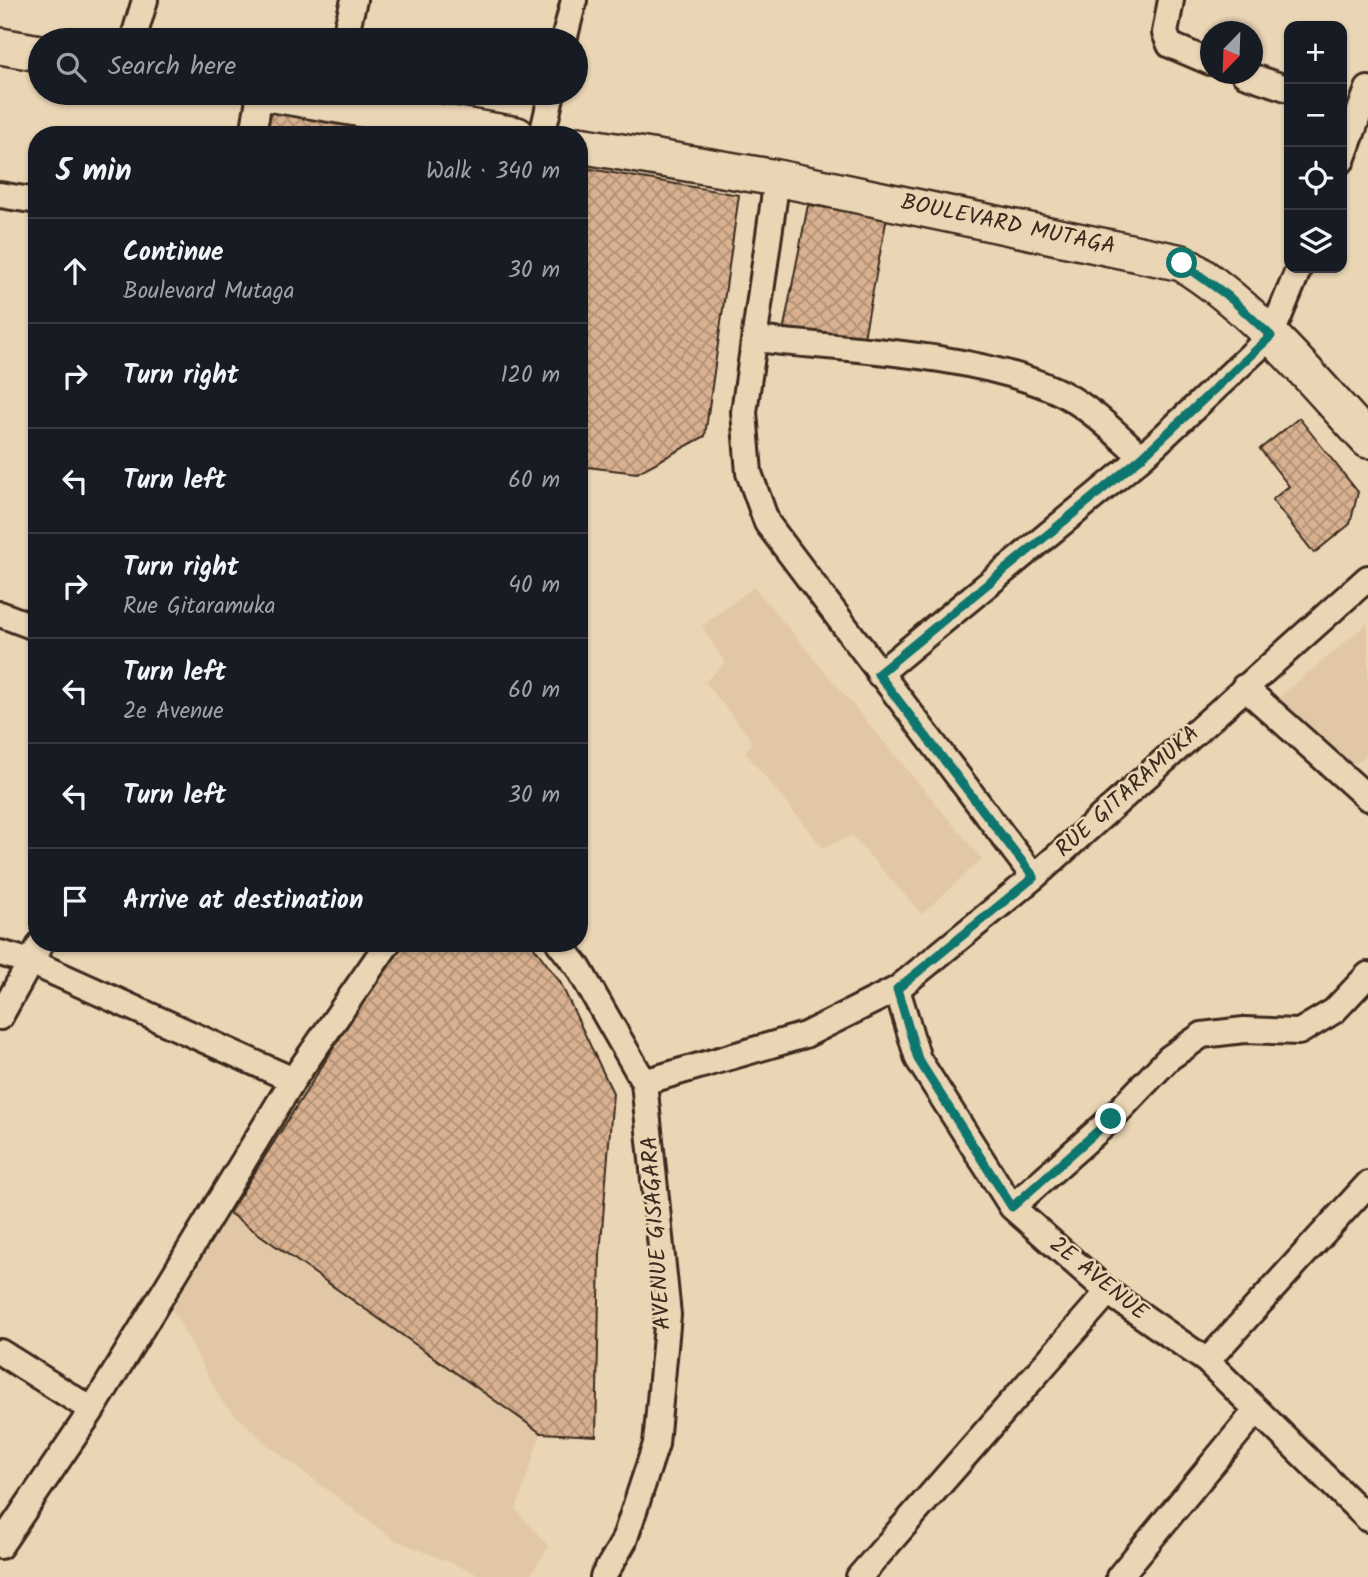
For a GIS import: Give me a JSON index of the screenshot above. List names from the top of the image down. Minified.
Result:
{"streets":{"street":["BOULEVARD MUTAGA","RUE GITARAMUKA","AVENUE GISAGARA","2E AVENUE"]},"crossings":[["RUE GITARAMUKA","AVENUE GISAGARA"],["RUE GITARAMUKA","2E AVENUE"]],"north":"bottom left","page":{"map_buttons":["+","−"],"search":"Search here","heading":["5 min","Walk · 340 m"],"list":[["Continue","Boulevard Mutaga","30 m"],["Turn right","120 m"],["Turn left","60 m"],["Turn right","Rue Gitaramuka","40 m"],["Turn left","2e Avenue","60 m"],["Turn left","30 m"],"Arrive at destination"]}}
